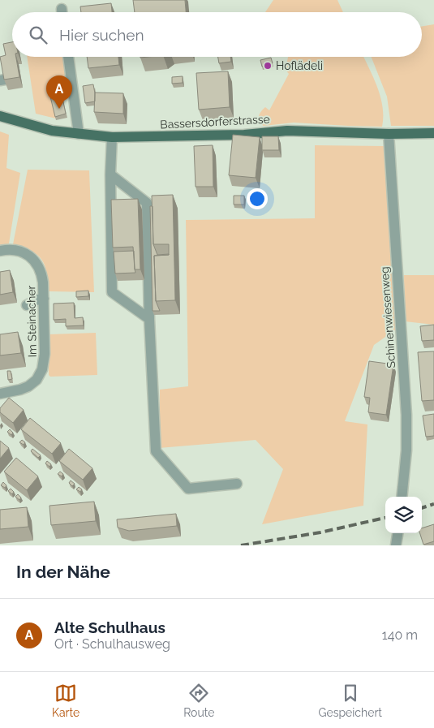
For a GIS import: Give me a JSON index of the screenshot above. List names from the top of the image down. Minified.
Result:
{"streets":{"main road":["Bassersdorferstrasse"],"street":["Schinenwiesenweg","Im Steinacher"]},"crossings":[["Bassersdorferstrasse","Schinenwiesenweg"]],"places":["Hoflädeli"],"page":{"search":"Hier suchen","pins":"A","heading":"In der Nähe","list":[{"mark":"A","name":"Alte Schulhaus","note":"Ort · Schulhausweg","value":"140 m"}],"nav":["Karte","Route","Gespeichert"]}}
